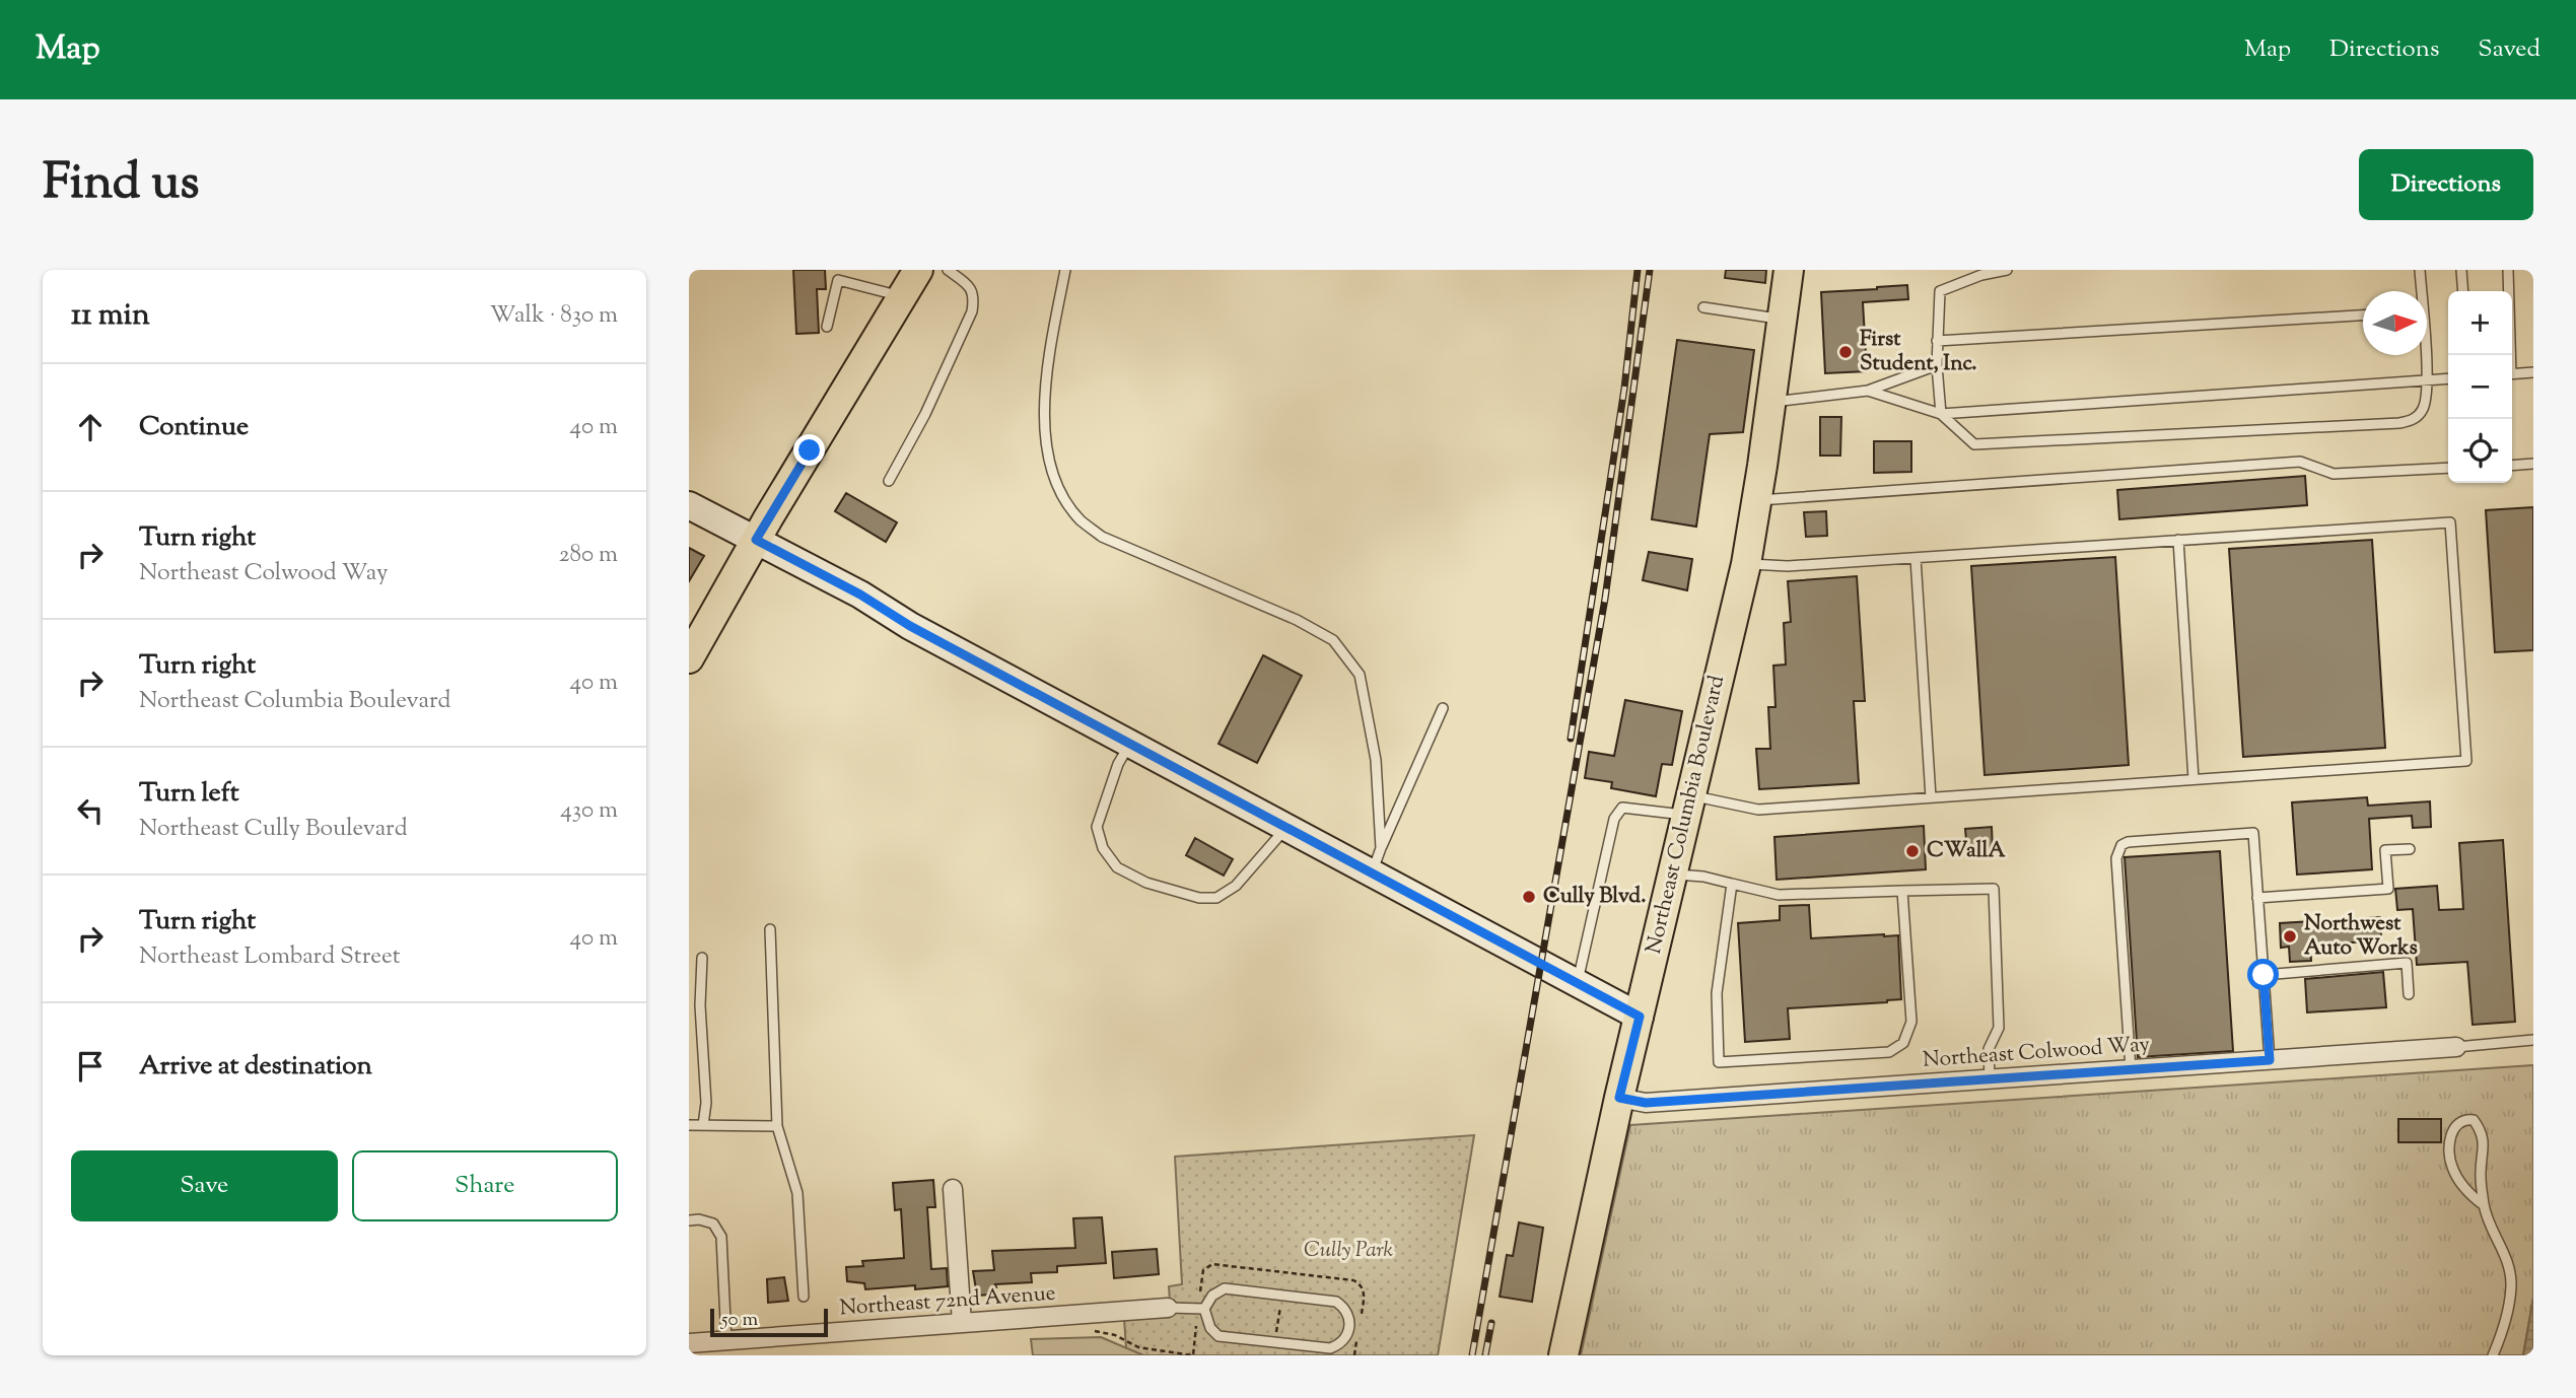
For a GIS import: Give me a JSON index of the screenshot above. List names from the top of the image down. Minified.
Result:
{"streets":{"main road":["Northeast Columbia Boulevard"],"street":["Northeast Colwood Way","Northeast 72nd Avenue"]},"crossings":[["Northeast Columbia Boulevard","Northeast Colwood Way"]],"parks":["Cully Park"],"places":["First Student, Inc.","CWallA","Cully Blvd.","Northwest Auto Works"],"scale_bar":"50 m","north":"right","page":{"header":"Map","nav":["Map","Directions","Saved"],"title":"Find us","buttons":["Directions",["Save","Share"]],"heading":["11 min","Walk · 830 m"],"map_buttons":["+","−"],"list":[["Continue","40 m"],["Turn right","Northeast Colwood Way","280 m"],["Turn right","Northeast Columbia Boulevard","40 m"],["Turn left","Northeast Cully Boulevard","430 m"],["Turn right","Northeast Lombard Street","40 m"],"Arrive at destination"],"scale":"50 m"}}
